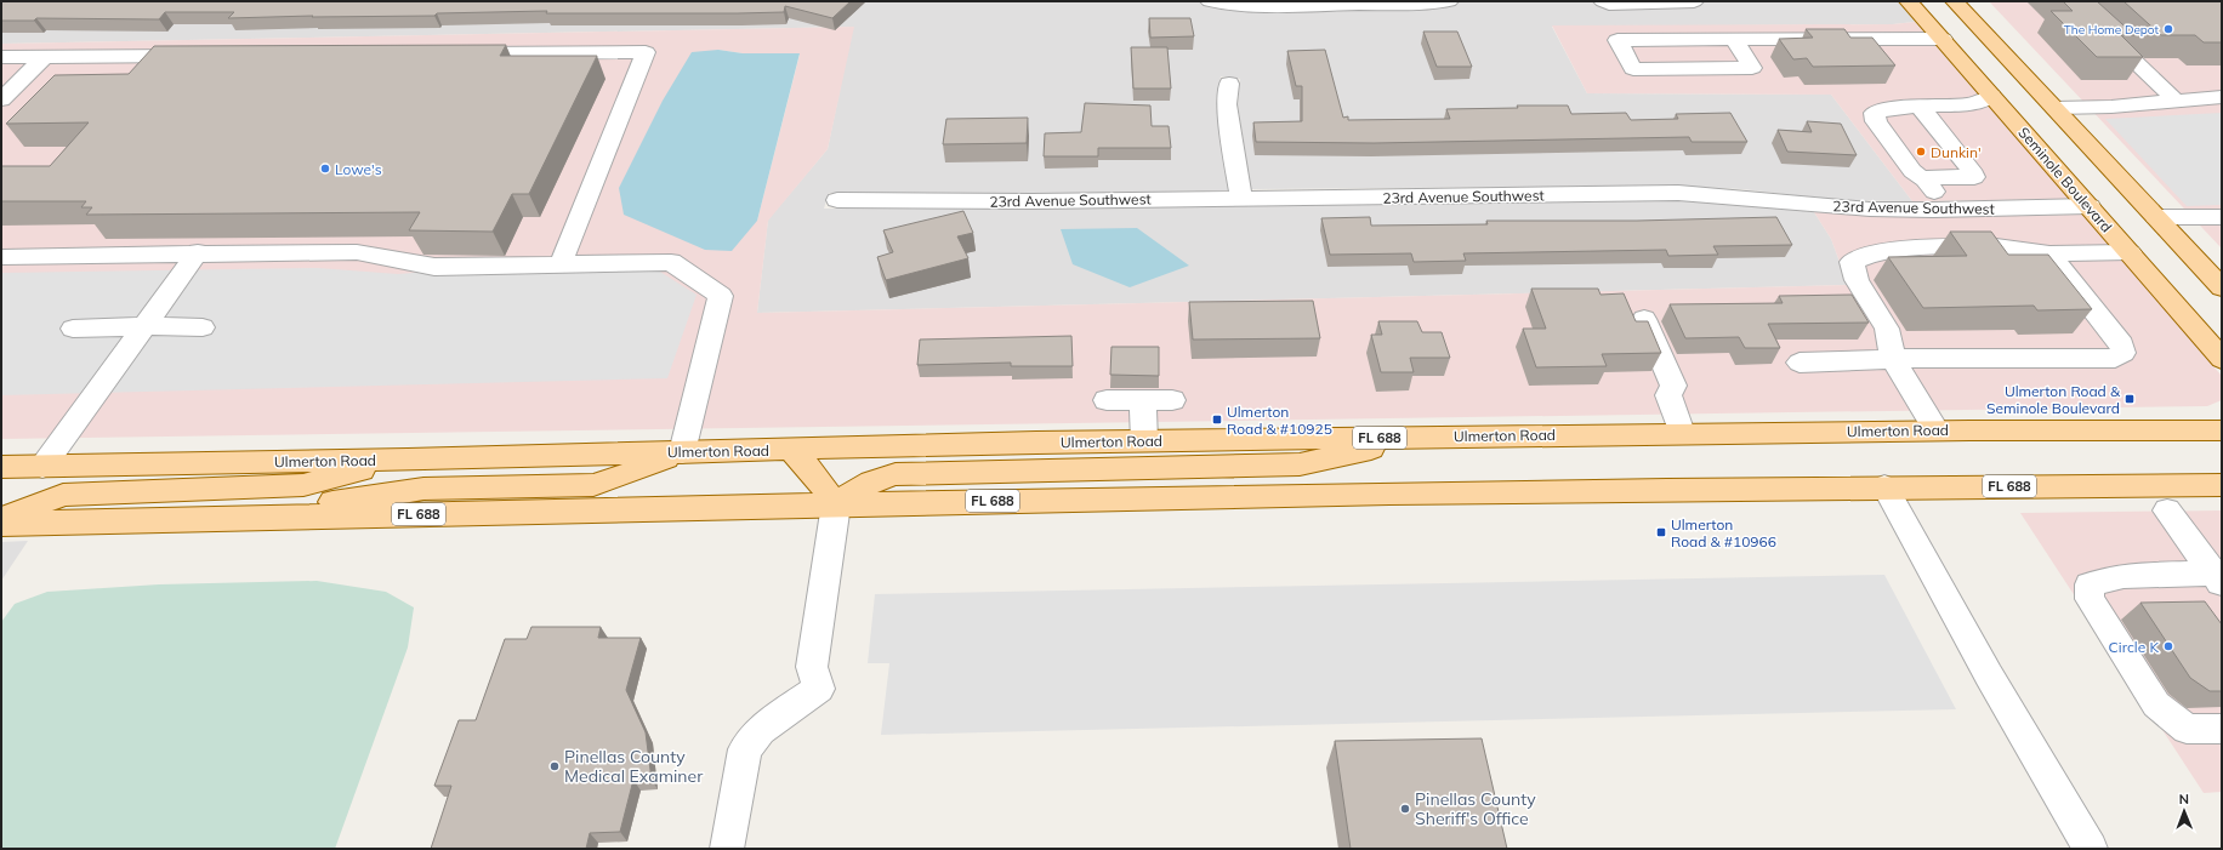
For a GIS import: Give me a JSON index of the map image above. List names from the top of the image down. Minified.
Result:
{"streets":{"main road":["Seminole Boulevard","Ulmerton Road","FL 688"],"street":["23rd Avenue Southwest"]},"crossings":[["Seminole Boulevard","23rd Avenue Southwest"]],"places":{"other":["The Home Depot","Dunkin'","Lowe's","Circle K","Pinellas County Medical Examiner","Pinellas County Sheriff's Office"],"transit":["Ulmerton Road & Seminole Boulevard","Ulmerton Road & #10925","Ulmerton Road & #10966"]},"north":"top"}
